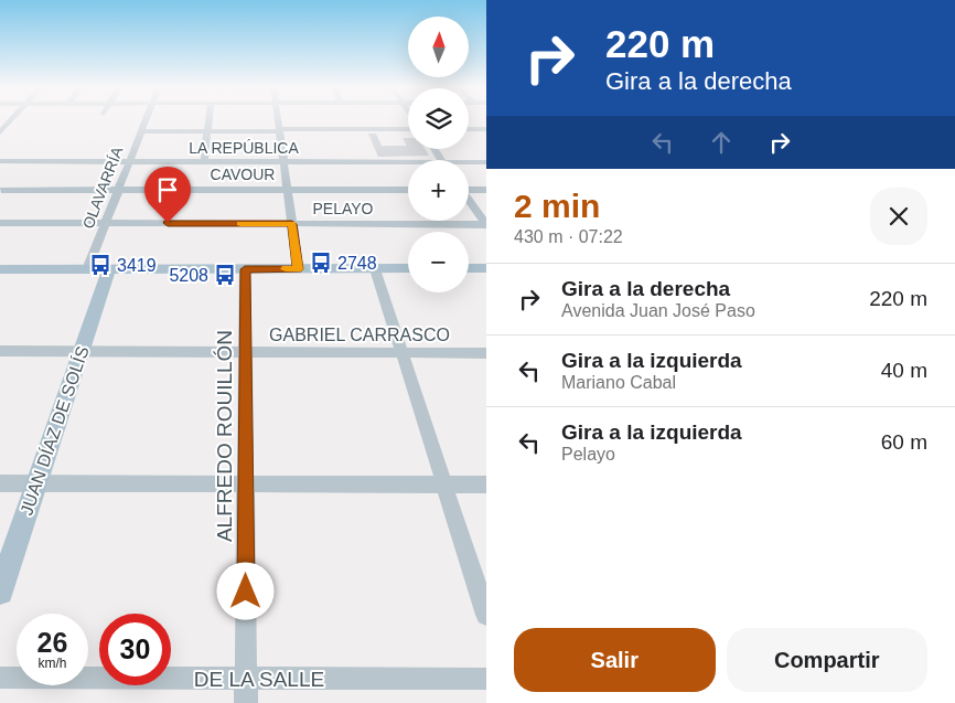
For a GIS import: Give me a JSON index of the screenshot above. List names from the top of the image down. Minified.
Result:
{"streets":{"main road":["JUAN DÍAZ DE SOLÍS"],"street":["LA REPÚBLICA","CAVOUR","OLAVARRÍA","PELAYO","GABRIEL CARRASCO","ALFREDO ROUILLÓN","DE LA SALLE"]},"crossings":[["LA REPÚBLICA","OLAVARRÍA"],["CAVOUR","OLAVARRÍA"],["OLAVARRÍA","PELAYO"],["GABRIEL CARRASCO","JUAN DÍAZ DE SOLÍS"],["GABRIEL CARRASCO","ALFREDO ROUILLÓN"],["ALFREDO ROUILLÓN","DE LA SALLE"]],"places":{"bus stop":["2748","3419","5208"]},"north":"top","page":{"turn":["220 m","Gira a la derecha"],"map_buttons":["+","−"],"heading":["2 min","430 m · 07:22"],"list":[{"name":"Gira a la derecha","note":"Avenida Juan José Paso","value":"220 m"},{"name":"Gira a la izquierda","note":"Mariano Cabal","value":"40 m"},{"name":"Gira a la izquierda","note":"Pelayo","value":"60 m"}],"speed":"26 km/h","limit":"30","buttons":["Salir","Compartir"]}}
